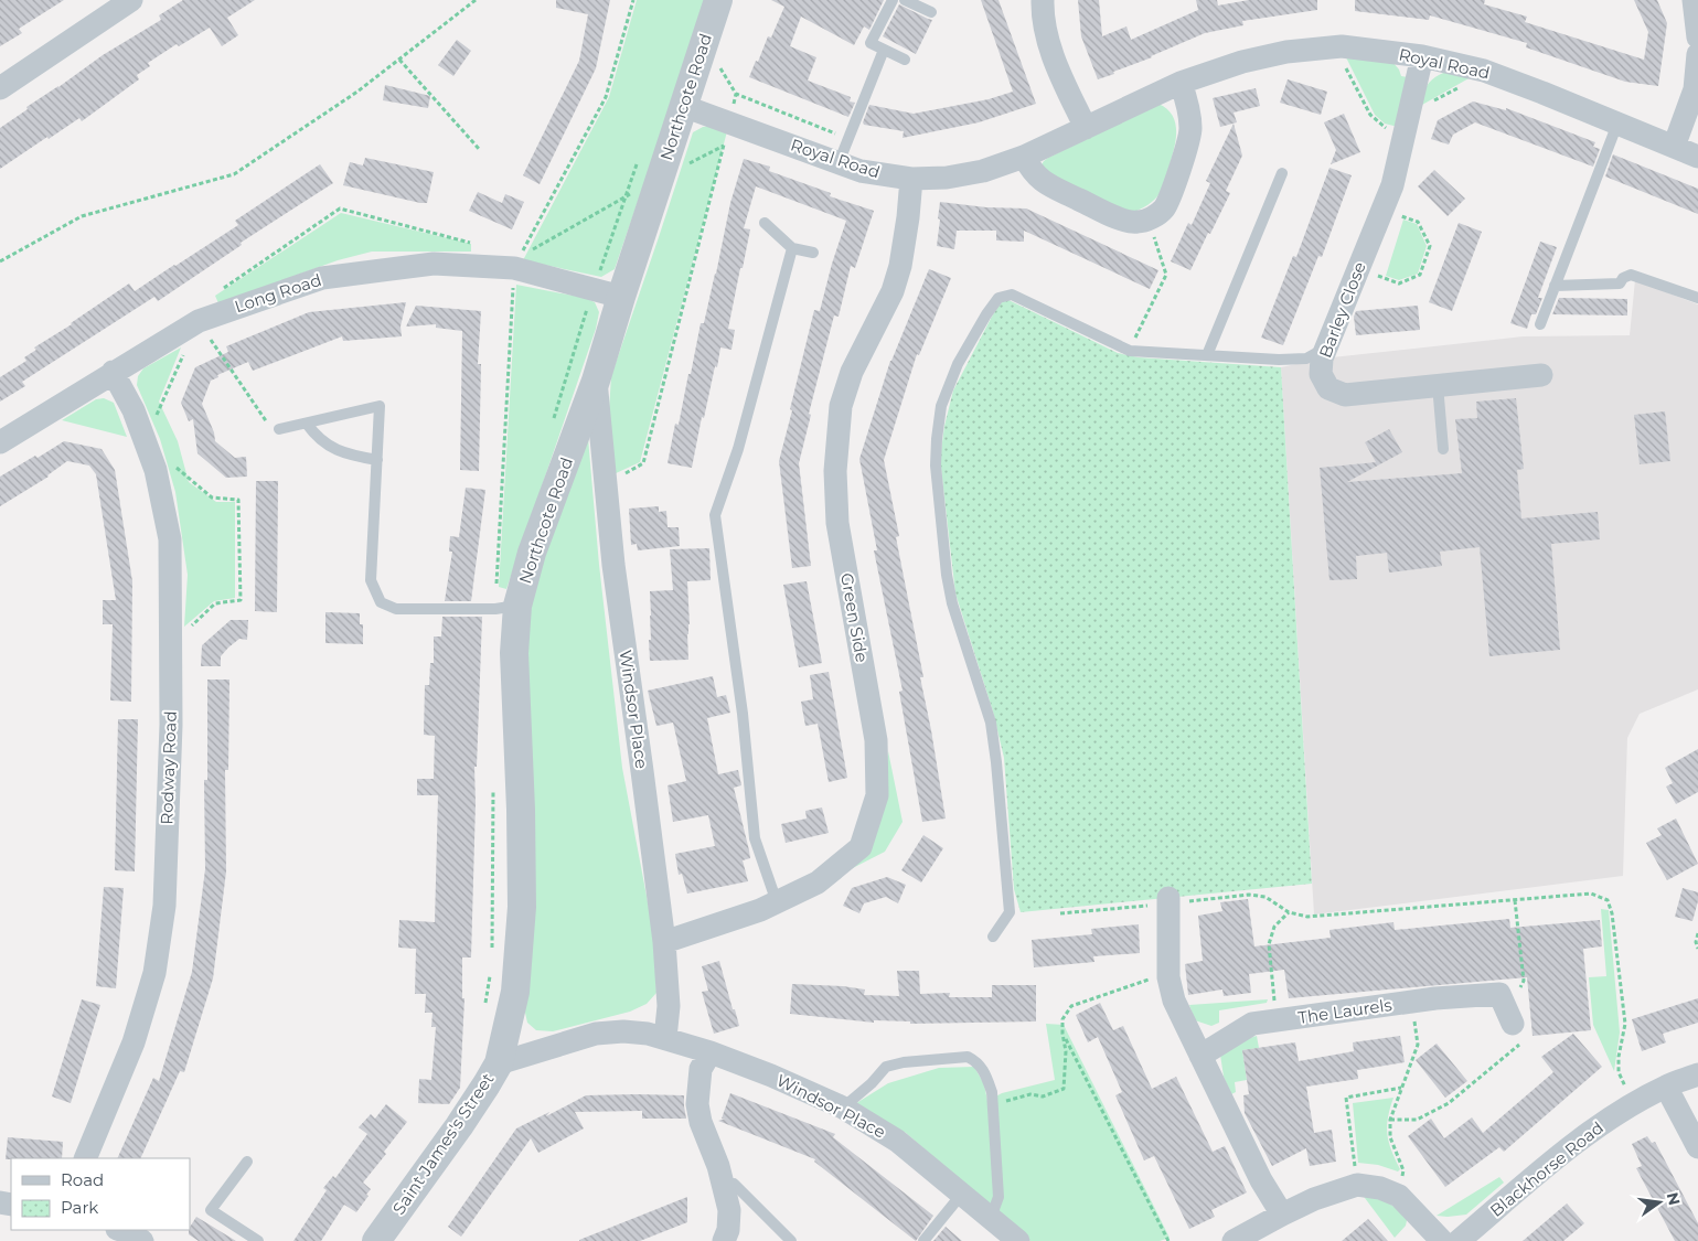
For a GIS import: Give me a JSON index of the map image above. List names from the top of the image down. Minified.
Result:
{"streets":{"street":["Royal Road","Northcote Road","Long Road","Barley Close","Green Side","Windsor Place","Rodway Road","The Laurels","Saint James's Street","Blackhorse Road"]},"crossings":[["Royal Road","Northcote Road"],["Royal Road","Barley Close"],["Royal Road","Green Side"],["Northcote Road","Long Road"],["Northcote Road","Windsor Place"],["Northcote Road","Saint James's Street"],["Long Road","Rodway Road"],["Green Side","Windsor Place"],["Windsor Place","Saint James's Street"]],"legend":["Road","Park"],"north":"right"}
